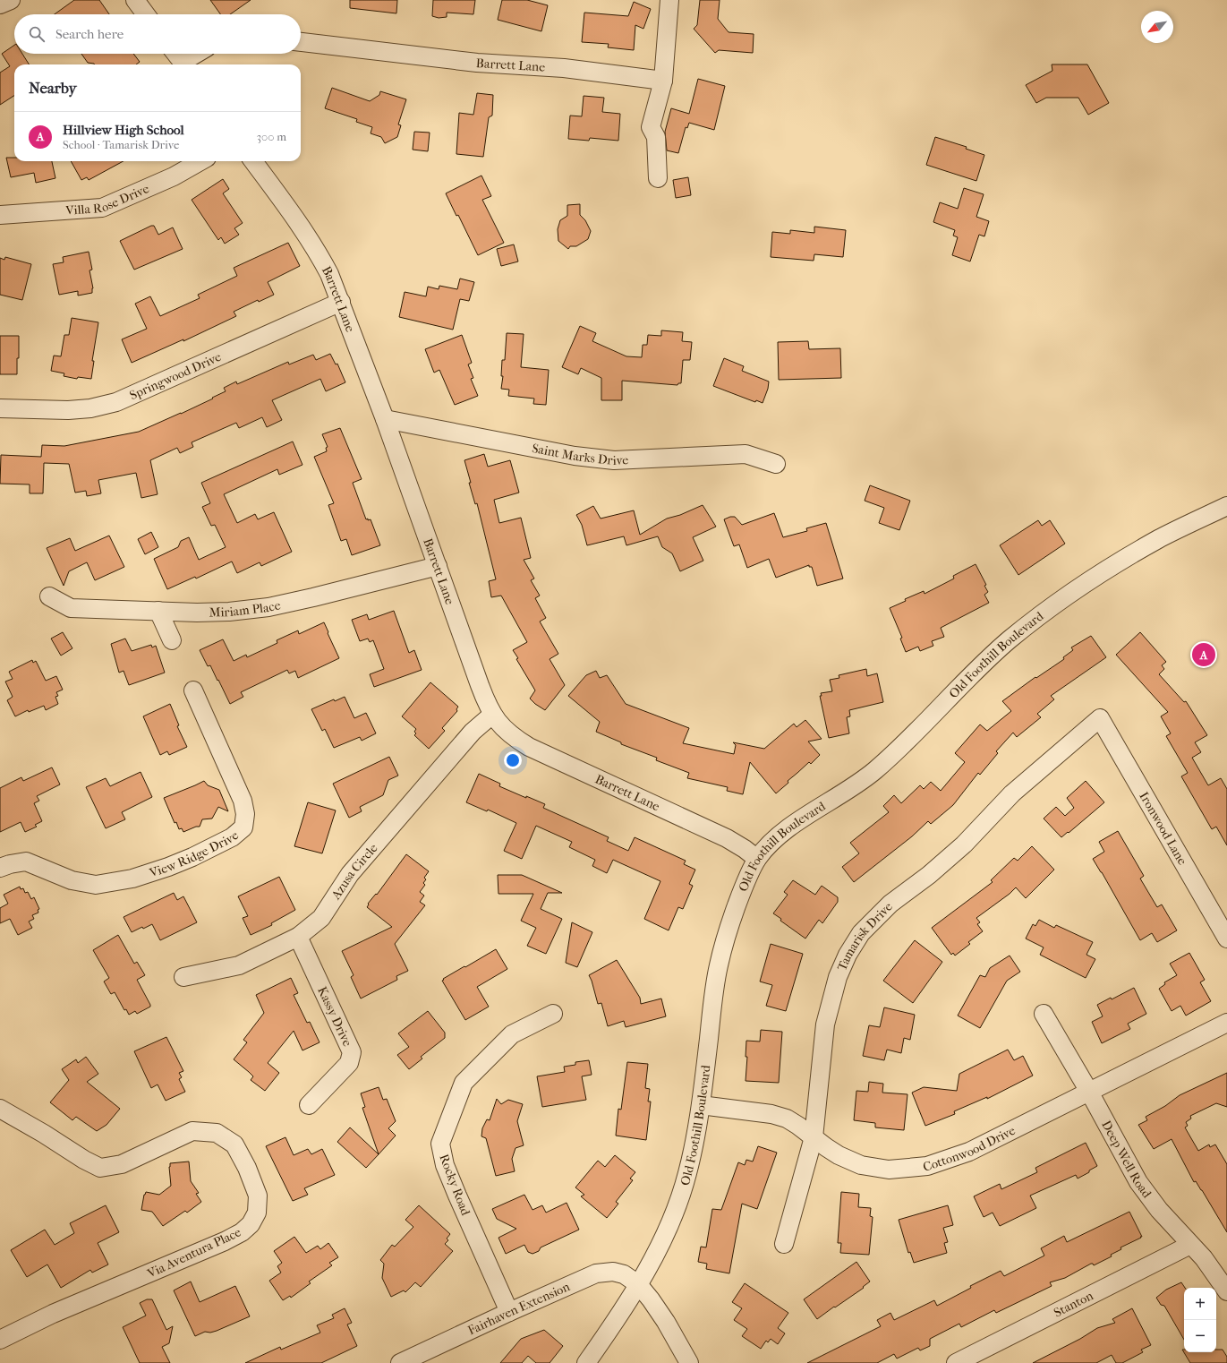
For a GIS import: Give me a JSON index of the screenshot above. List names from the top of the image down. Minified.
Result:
{"streets":{"street":["Barrett Lane","Villa Rose Drive","Springwood Drive","Saint Marks Drive","Miriam Place","Old Foothill Boulevard","Ironwood Lane","View Ridge Drive","Azusa Circle","Tamarisk Drive","Kassy Drive","Cottonwood Drive","Deep Well Road","Rocky Road","Via Aventura Place","Stanton","Fairhaven Extension"]},"crossings":[["Barrett Lane","Springwood Drive"],["Barrett Lane","Saint Marks Drive"],["Barrett Lane","Miriam Place"],["Barrett Lane","Old Foothill Boulevard"],["Barrett Lane","Azusa Circle"],["Old Foothill Boulevard","Cottonwood Drive"],["Old Foothill Boulevard","Fairhaven Extension"],["Ironwood Lane","Tamarisk Drive"],["Azusa Circle","Kassy Drive"],["Tamarisk Drive","Cottonwood Drive"],["Cottonwood Drive","Deep Well Road"],["Deep Well Road","Stanton"],["Rocky Road","Fairhaven Extension"]],"north":"bottom left","page":{"search":"Search here","heading":"Nearby","list":[{"mark":"A","name":"Hillview High School","note":"School · Tamarisk Drive","value":"300 m"}],"pins":"A","map_buttons":["+","−"]}}
